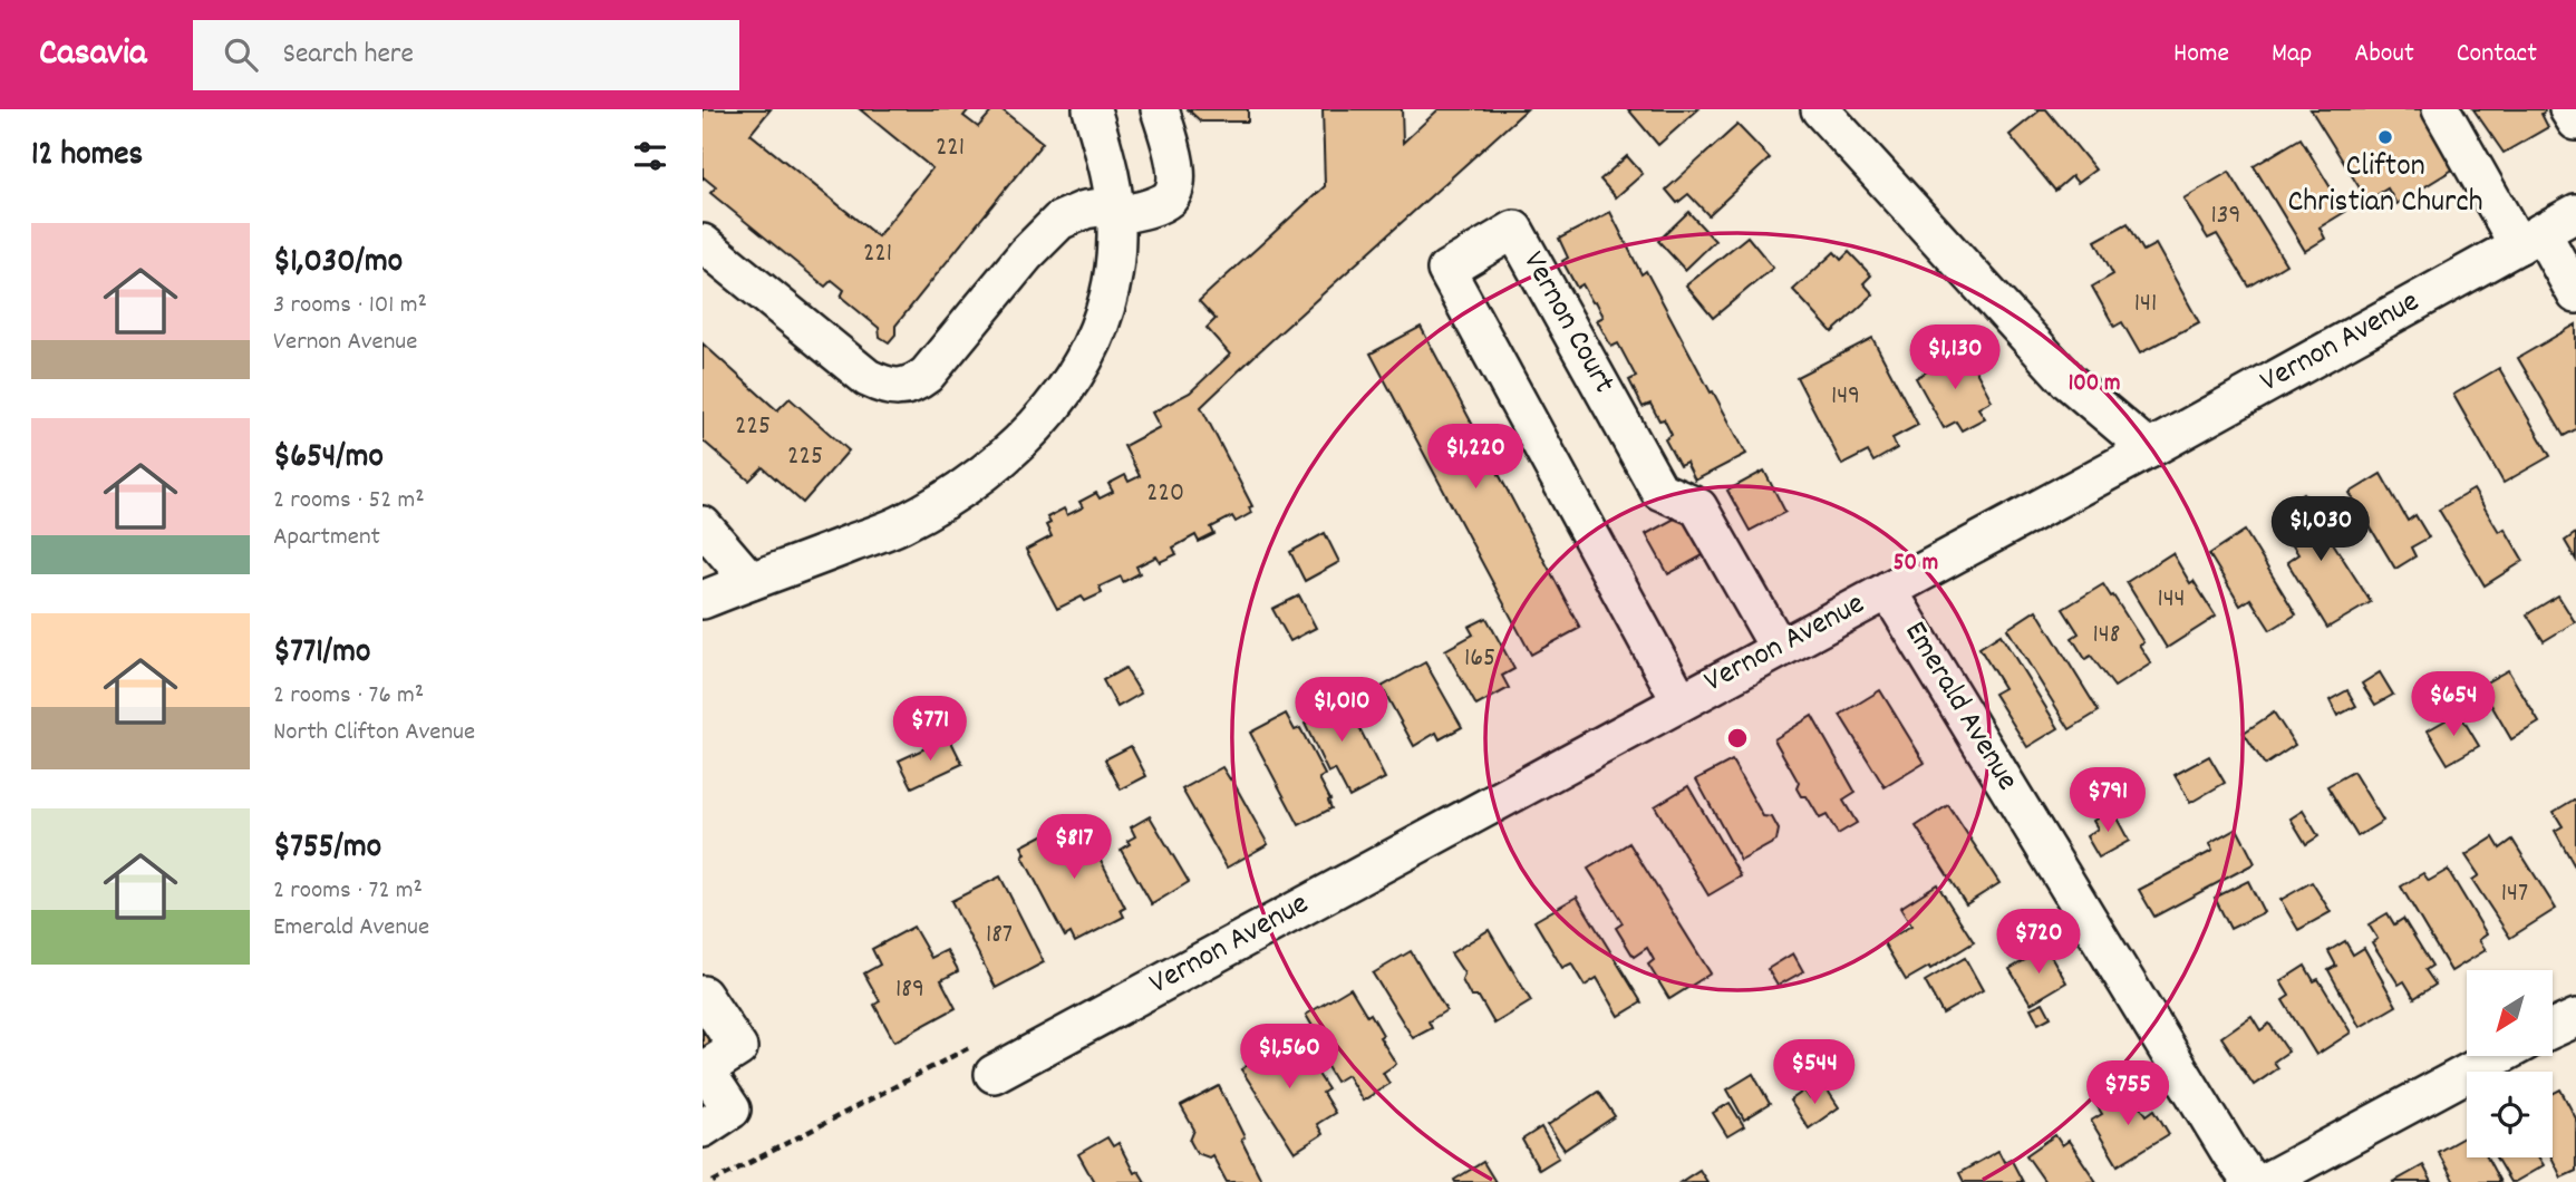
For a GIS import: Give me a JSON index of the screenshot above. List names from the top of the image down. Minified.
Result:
{"streets":{"street":["Vernon Court","Vernon Avenue","Emerald Avenue"]},"crossings":[["Vernon Court","Vernon Avenue"],["Vernon Avenue","Emerald Avenue"]],"places":["Clifton Christian Church"],"house_numbers":["221","139","221","141","149","225","225","220","144","148","165","147","187","189"],"north":"bottom left","page":{"header":"Casavia","search":"Search here","nav":["Home","Map","About","Contact"],"heading":"12 homes","list":[{"name":"$1,030/mo","note":"3 rooms · 101 m² · Vernon Avenue"},{"name":"$654/mo","note":"2 rooms · 52 m² · Apartment"},{"name":"$771/mo","note":"2 rooms · 76 m² · North Clifton Avenue"},{"name":"$755/mo","note":"2 rooms · 72 m² · Emerald Avenue"}],"price":["$1,130","$1,220","$1,030","$654","$1,010","$771","$791","$817","$720","$1,560","$544","$755"]},"rings":["100 m","50 m"]}
